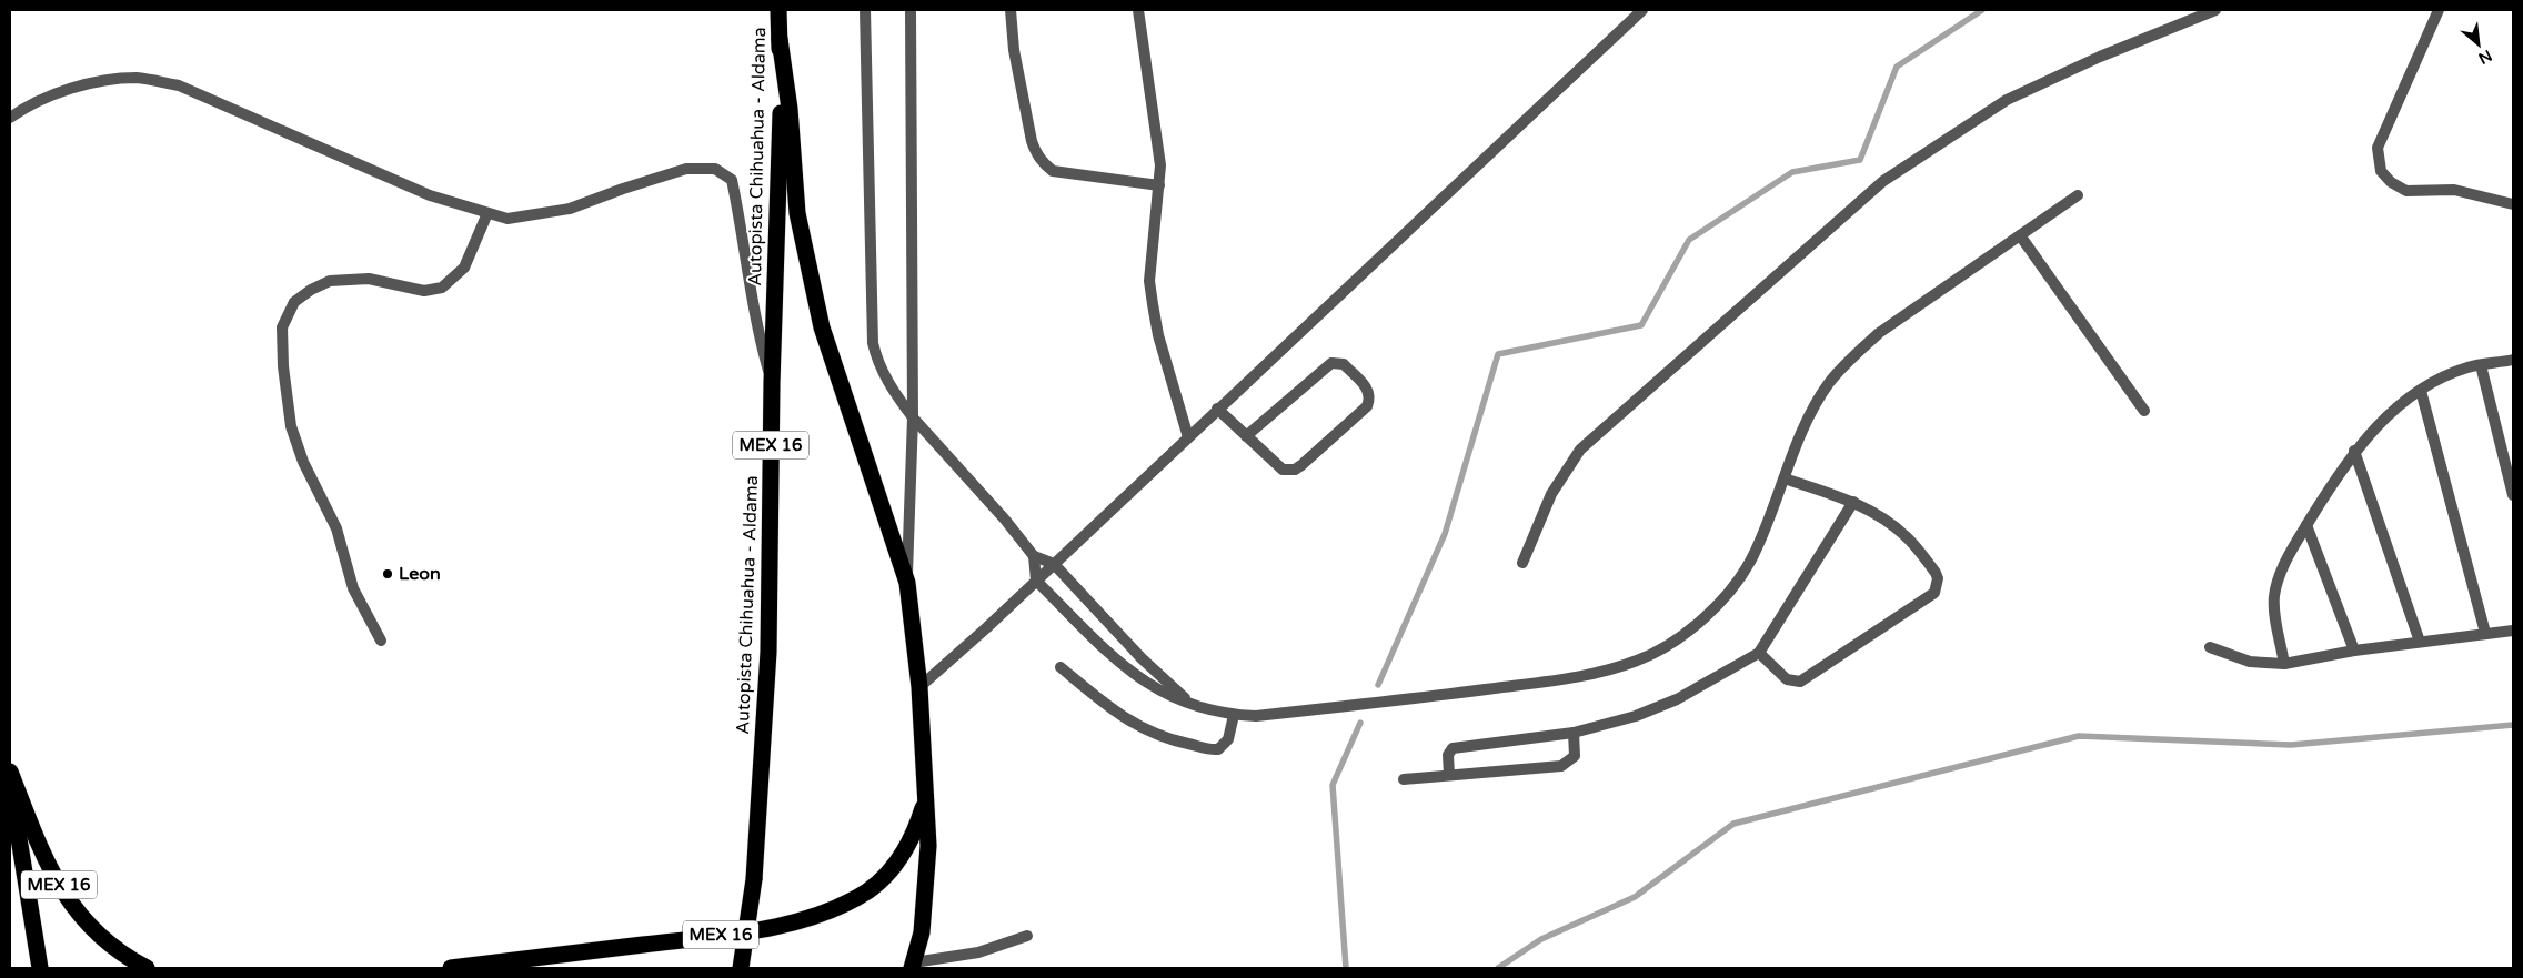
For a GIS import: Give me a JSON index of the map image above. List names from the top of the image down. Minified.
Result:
{"streets":{"highway":["Autopista Chihuahua - Aldama","MEX 16"]},"places":["Leon"],"north":"bottom right"}
